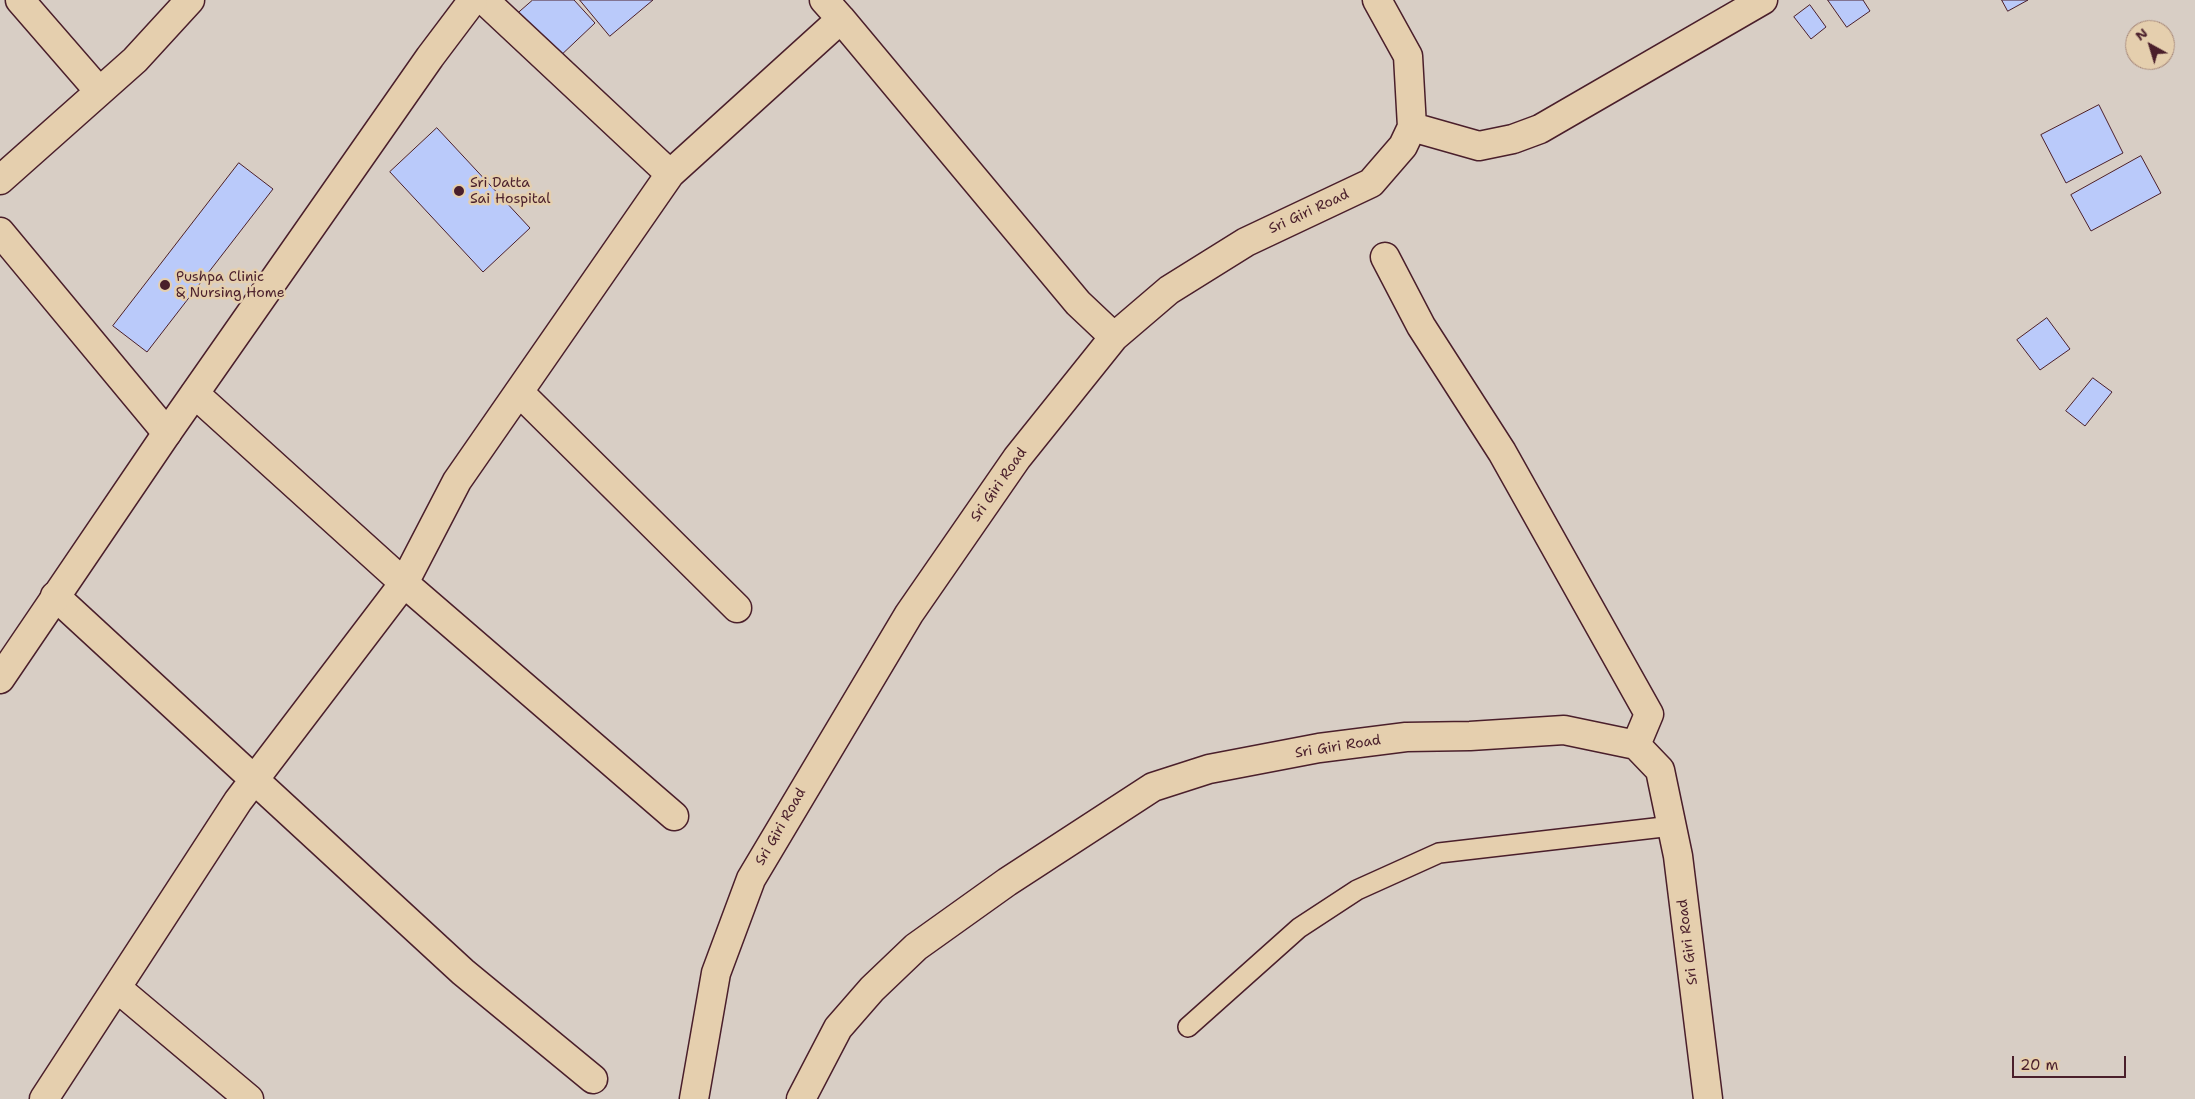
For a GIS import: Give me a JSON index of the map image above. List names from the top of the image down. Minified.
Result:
{"streets":{"street":["Sri Giri Road"]},"places":["Sri Datta Sai Hospital","Pushpa Clinic & Nursing Home"],"scale_bar":"20 m","north":"top left"}
